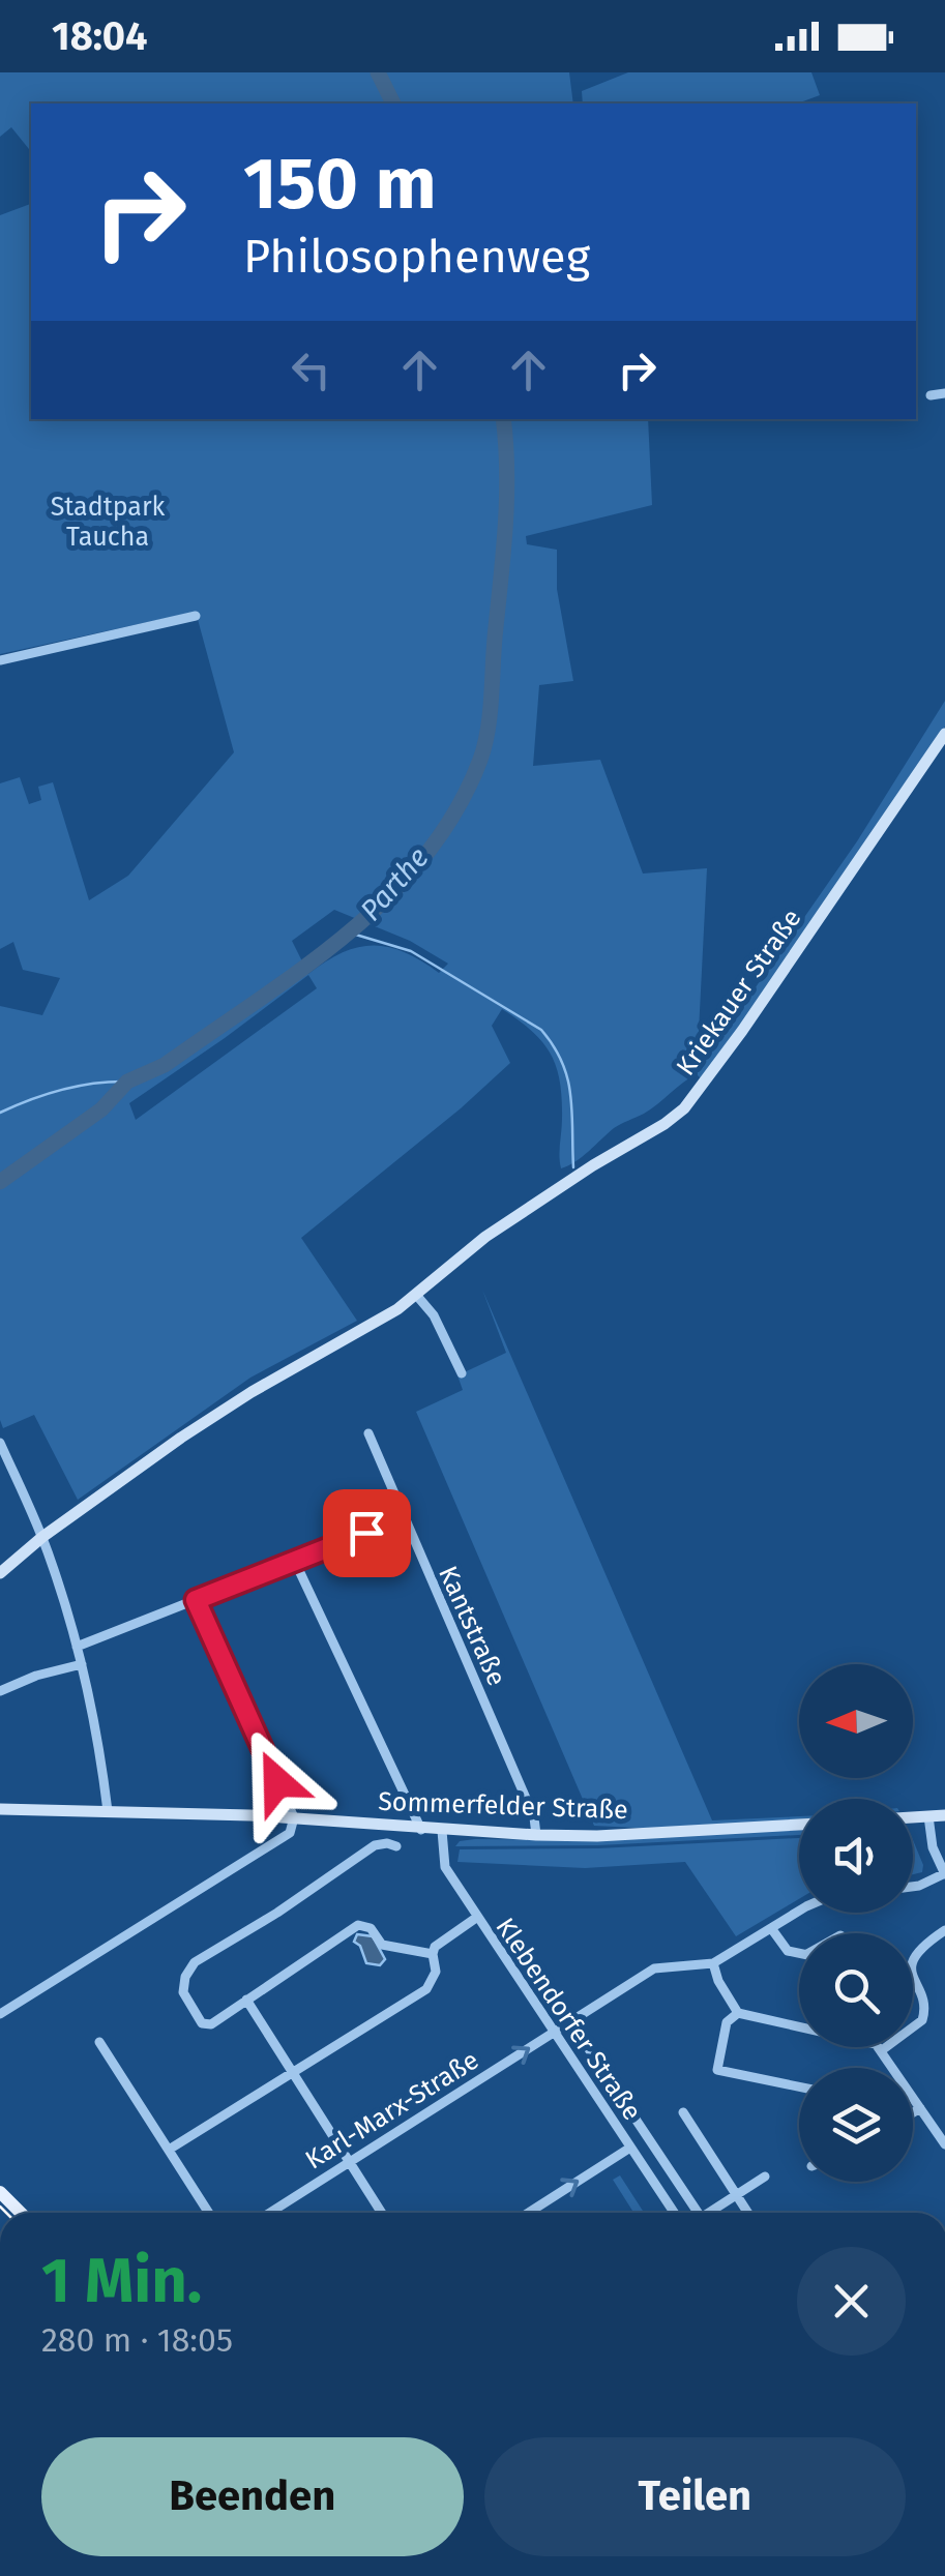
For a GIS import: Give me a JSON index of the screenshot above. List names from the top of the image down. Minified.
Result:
{"streets":{"street":["Kriekauer Straße","Kantstraße","Sommerfelder Straße","Klebendorfer Straße","Karl-Marx-Straße"]},"crossings":[["Kantstraße","Sommerfelder Straße"],["Sommerfelder Straße","Klebendorfer Straße"],["Klebendorfer Straße","Karl-Marx-Straße"]],"one_way":["Karl-Marx-Straße"],"water":["Parthe"],"parks":["Stadtpark Taucha"],"north":"left","page":{"status":"18:04","turn":["150 m","Philosophenweg"],"heading":["1 Min.","280 m · 18:05"],"buttons":["Beenden","Teilen"]}}
